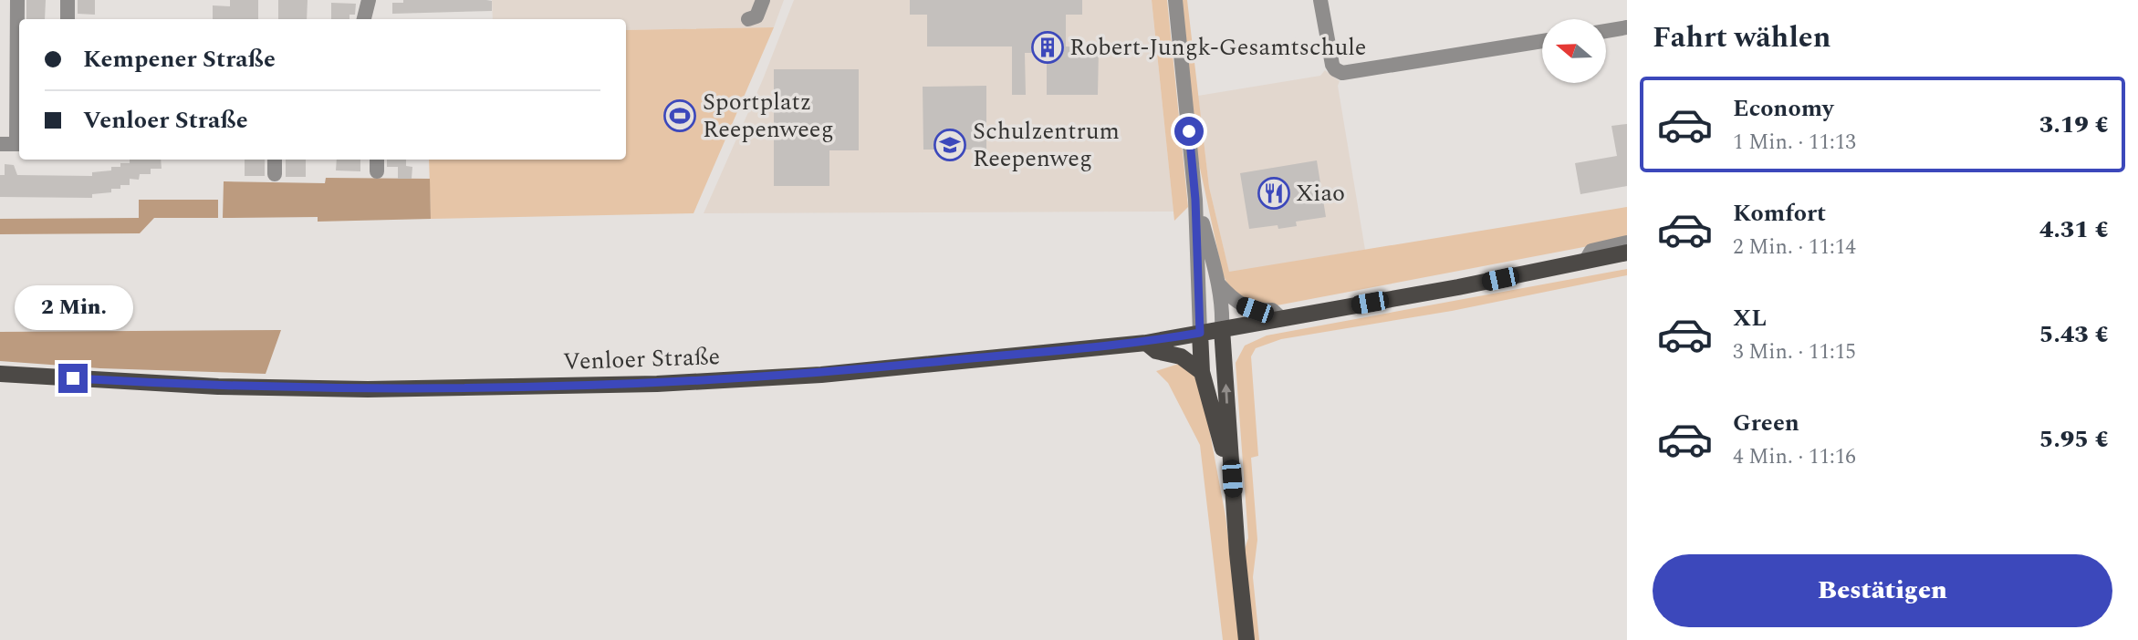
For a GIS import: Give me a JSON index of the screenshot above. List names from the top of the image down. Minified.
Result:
{"streets":{"main road":["Venloer Straße"]},"places":{"building":["Robert-Jungk-Gesamtschule"],"sports":["Sportplatz Reepenweeg"],"school or university":["Schulzentrum Reepenweg"],"restaurant":["Xiao"]},"north":"left","page":{"heading":"Fahrt wählen","banner":["Kempener Straße","Venloer Straße"],"list":[{"name":"Economy","note":"1 Min. · 11:13","value":"3.19 €"},{"name":"Komfort","note":"2 Min. · 11:14","value":"4.31 €"},{"name":"XL","note":"3 Min. · 11:15","value":"5.43 €"},{"name":"Green","note":"4 Min. · 11:16","value":"5.95 €"}],"bubble":"2 Min.","buttons":"Bestätigen"}}
